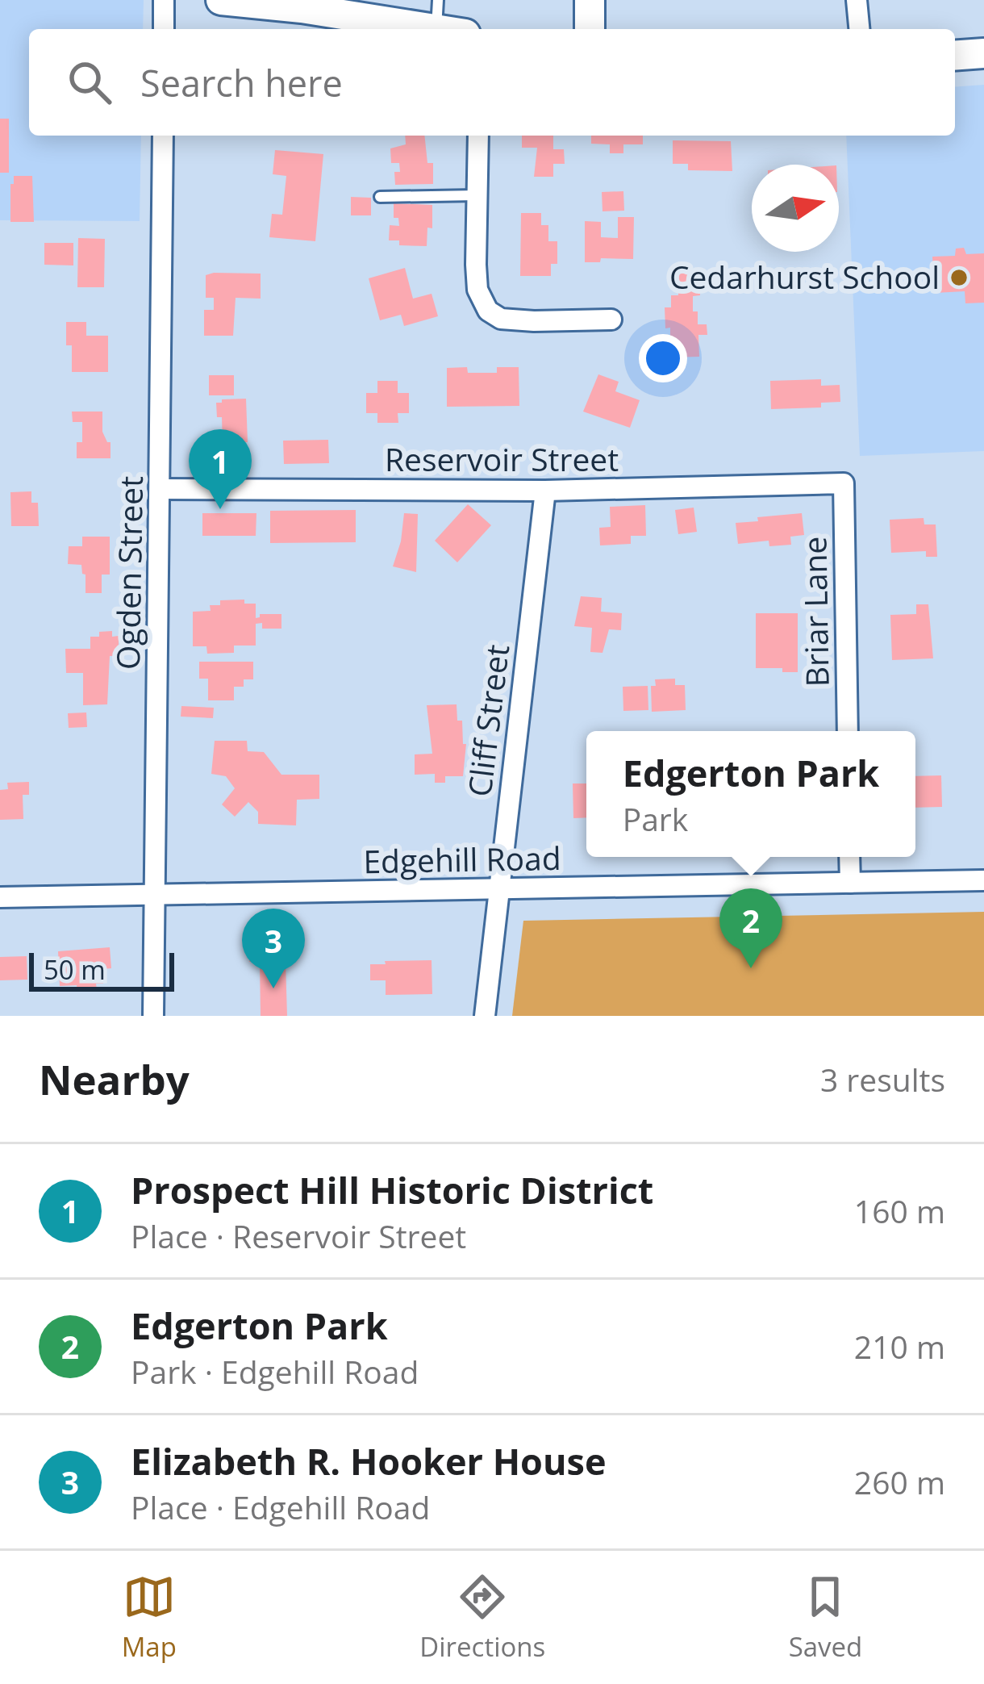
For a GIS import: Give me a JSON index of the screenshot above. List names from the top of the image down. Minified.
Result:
{"streets":{"street":["Reservoir Street","Ogden Street","Briar Lane","Cliff Street","Edgehill Road"]},"crossings":[["Reservoir Street","Ogden Street"],["Reservoir Street","Briar Lane"],["Reservoir Street","Cliff Street"],["Ogden Street","Edgehill Road"],["Cliff Street","Edgehill Road"]],"places":["Cedarhurst School"],"scale_bar":"50 m","north":"right","page":{"search":"Search here","pins":["1","2","3"],"popup":["Edgerton Park","Park"],"scale":"50 m","heading":["Nearby","3 results"],"list":[{"mark":"1","name":"Prospect Hill Historic District","note":"Place · Reservoir Street","value":"160 m"},{"mark":"2","name":"Edgerton Park","note":"Park · Edgehill Road","value":"210 m"},{"mark":"3","name":"Elizabeth R. Hooker House","note":"Place · Edgehill Road","value":"260 m"}],"nav":["Map","Directions","Saved"]}}
